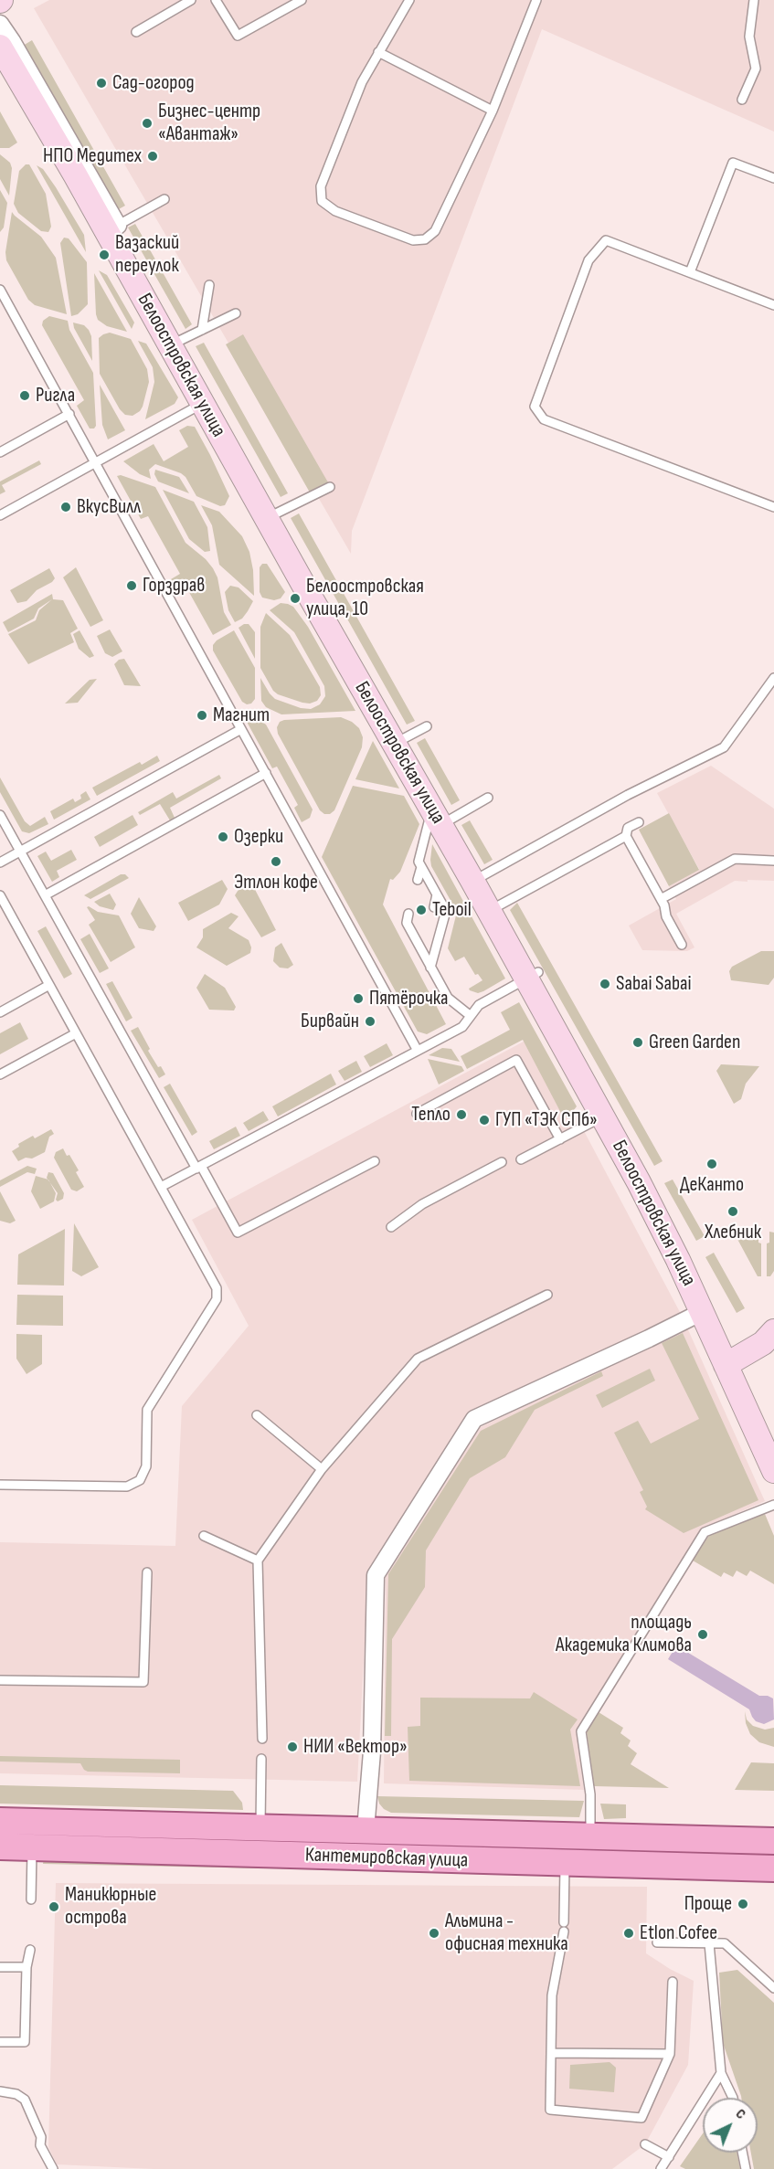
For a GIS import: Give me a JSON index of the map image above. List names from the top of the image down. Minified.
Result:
{"streets":{"main road":["Белоостровская улица","Кантемировская улица"]},"places":["Сад-огород","Бизнес-центр «Авантаж»","НПО Медитех","Вазаский переулок","Ригла","ВкусВилл","Горздрав","Белоостровская улица, 10","Магнит","Озерки","Этлон кофе","Teboil","Sabai Sabai","Пятёрочка","Бирвайн","Green Garden","Тепло","ГУП «ТЭК СПб»","ДеКанто","Хлебник","площадь Академика Климова","НИИ «Вектор»","Проще","Маникюрные острова","Альмина - офисная техника","Etlon Cofee"],"north":"top right"}
